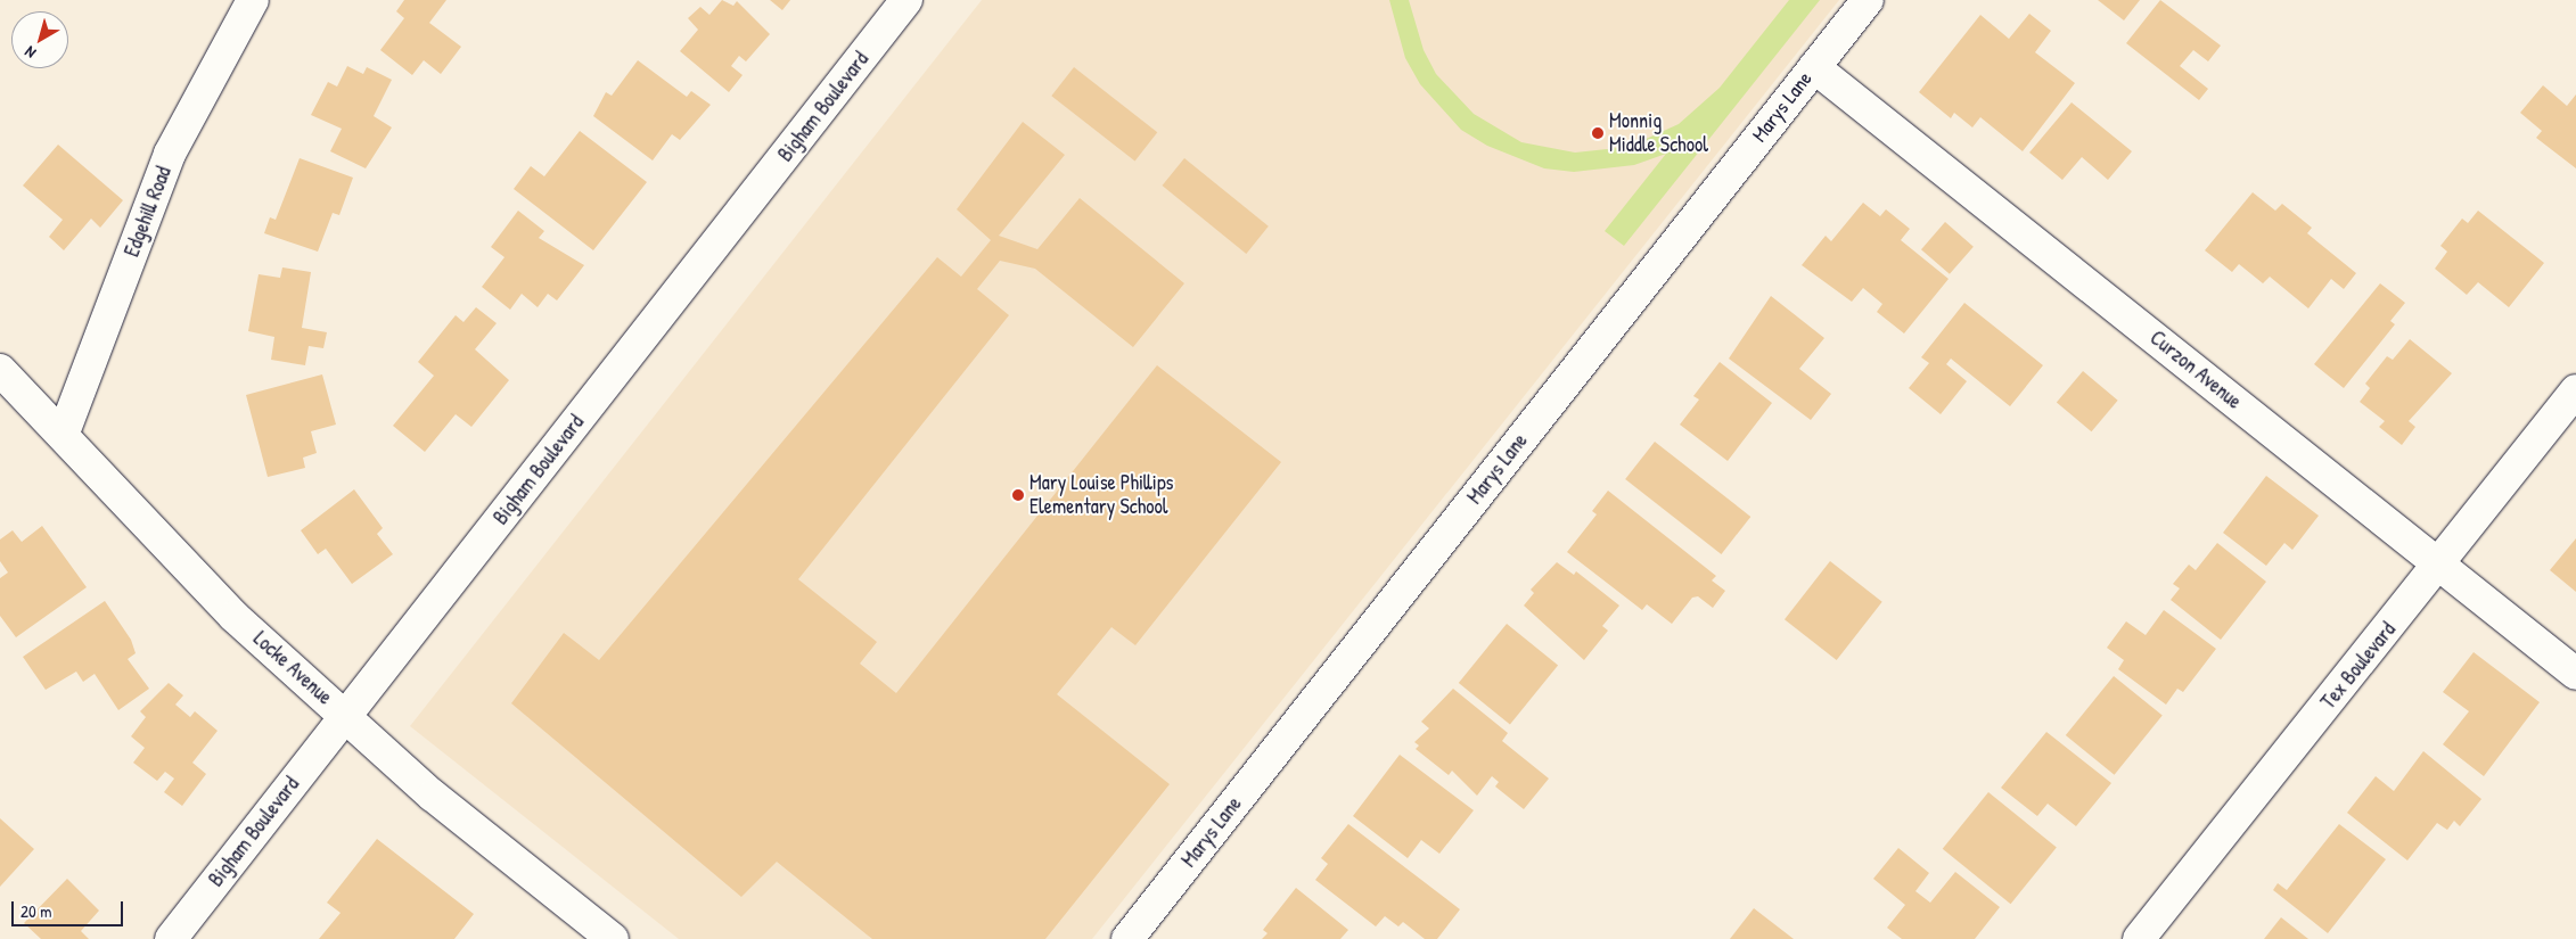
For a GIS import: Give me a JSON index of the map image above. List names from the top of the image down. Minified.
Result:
{"streets":{"street":["Bigham Boulevard","Marys Lane","Edgehill Road","Curzon Avenue","Tex Boulevard","Locke Avenue"]},"crossings":[["Bigham Boulevard","Locke Avenue"],["Marys Lane","Curzon Avenue"],["Edgehill Road","Locke Avenue"],["Curzon Avenue","Tex Boulevard"]],"places":["Monnig Middle School","Mary Louise Phillips Elementary School"],"scale_bar":"20 m","north":"bottom left"}
